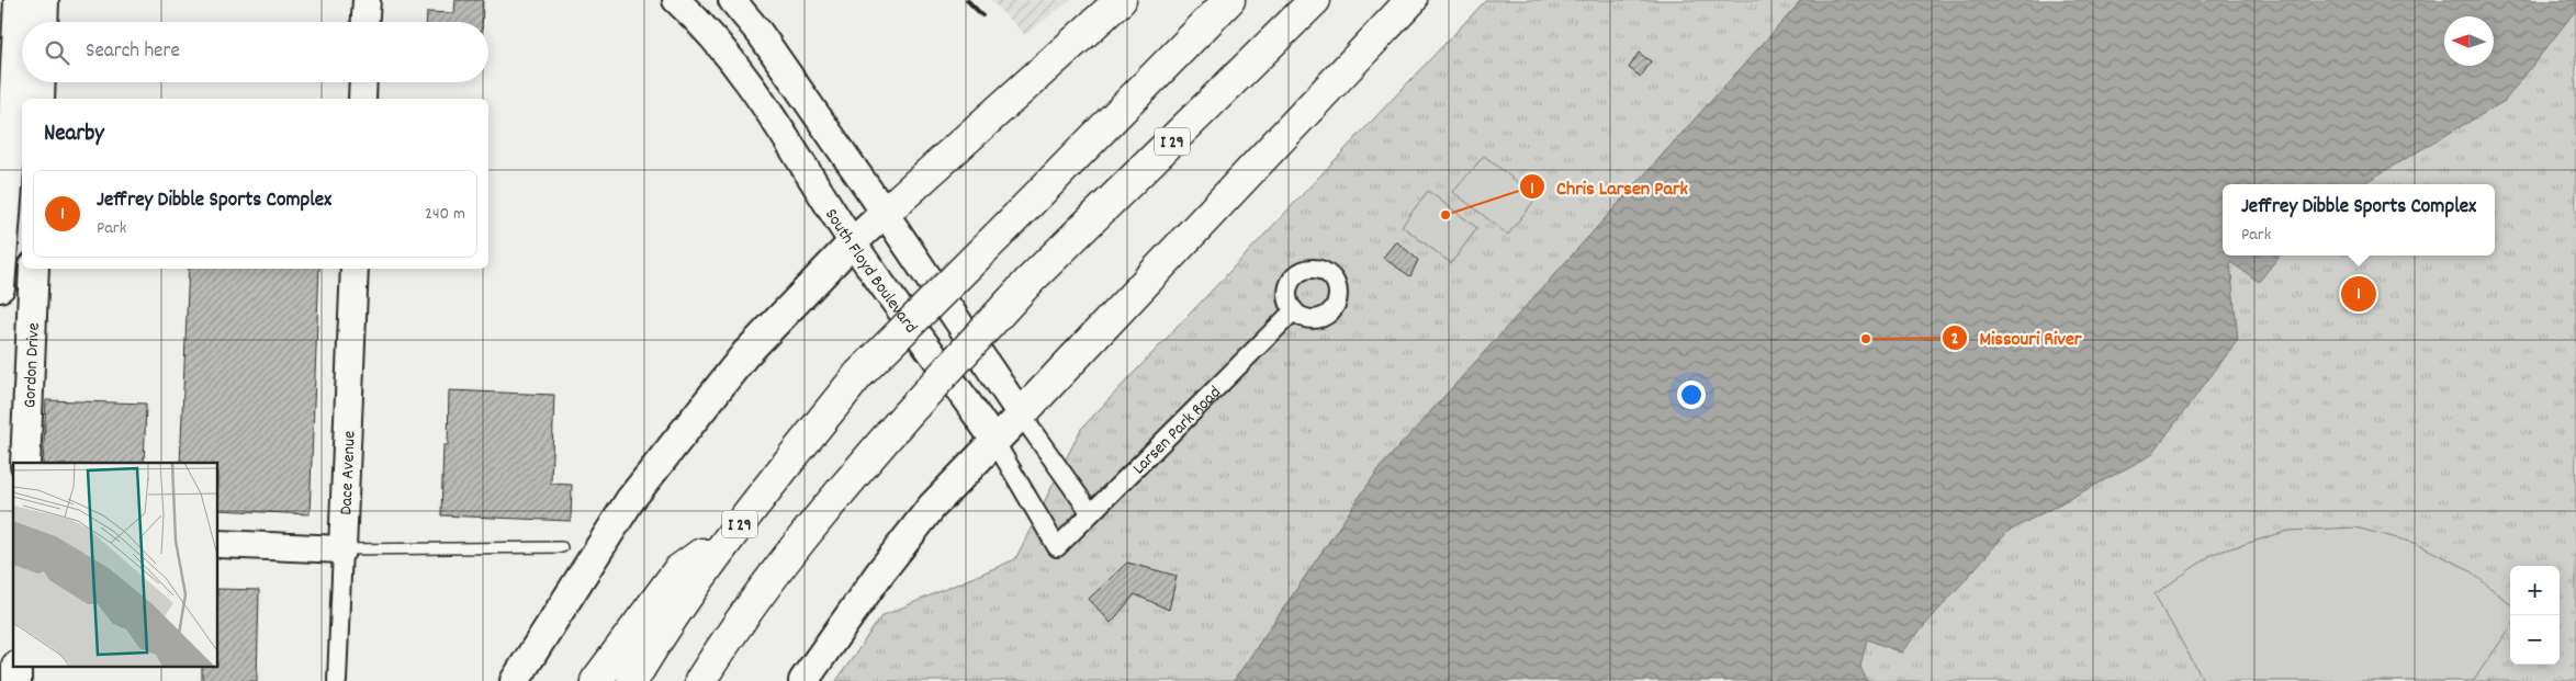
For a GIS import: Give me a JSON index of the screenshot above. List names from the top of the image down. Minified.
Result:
{"streets":{"highway":["I 29"],"main road":["South Floyd Boulevard","Gordon Drive","Dace Avenue"],"street":["Larsen Park Road"]},"crossings":[["South Floyd Boulevard","Larsen Park Road"]],"places":["Chris Larsen Park","Missouri River"],"north":"left","page":{"search":"Search here","heading":"Nearby","list":[{"mark":"1","name":"Jeffrey Dibble Sports Complex","note":"Park","value":"240 m"}],"popup":["Jeffrey Dibble Sports Complex","Park"],"pins":"1","map_buttons":["+","−"]}}
